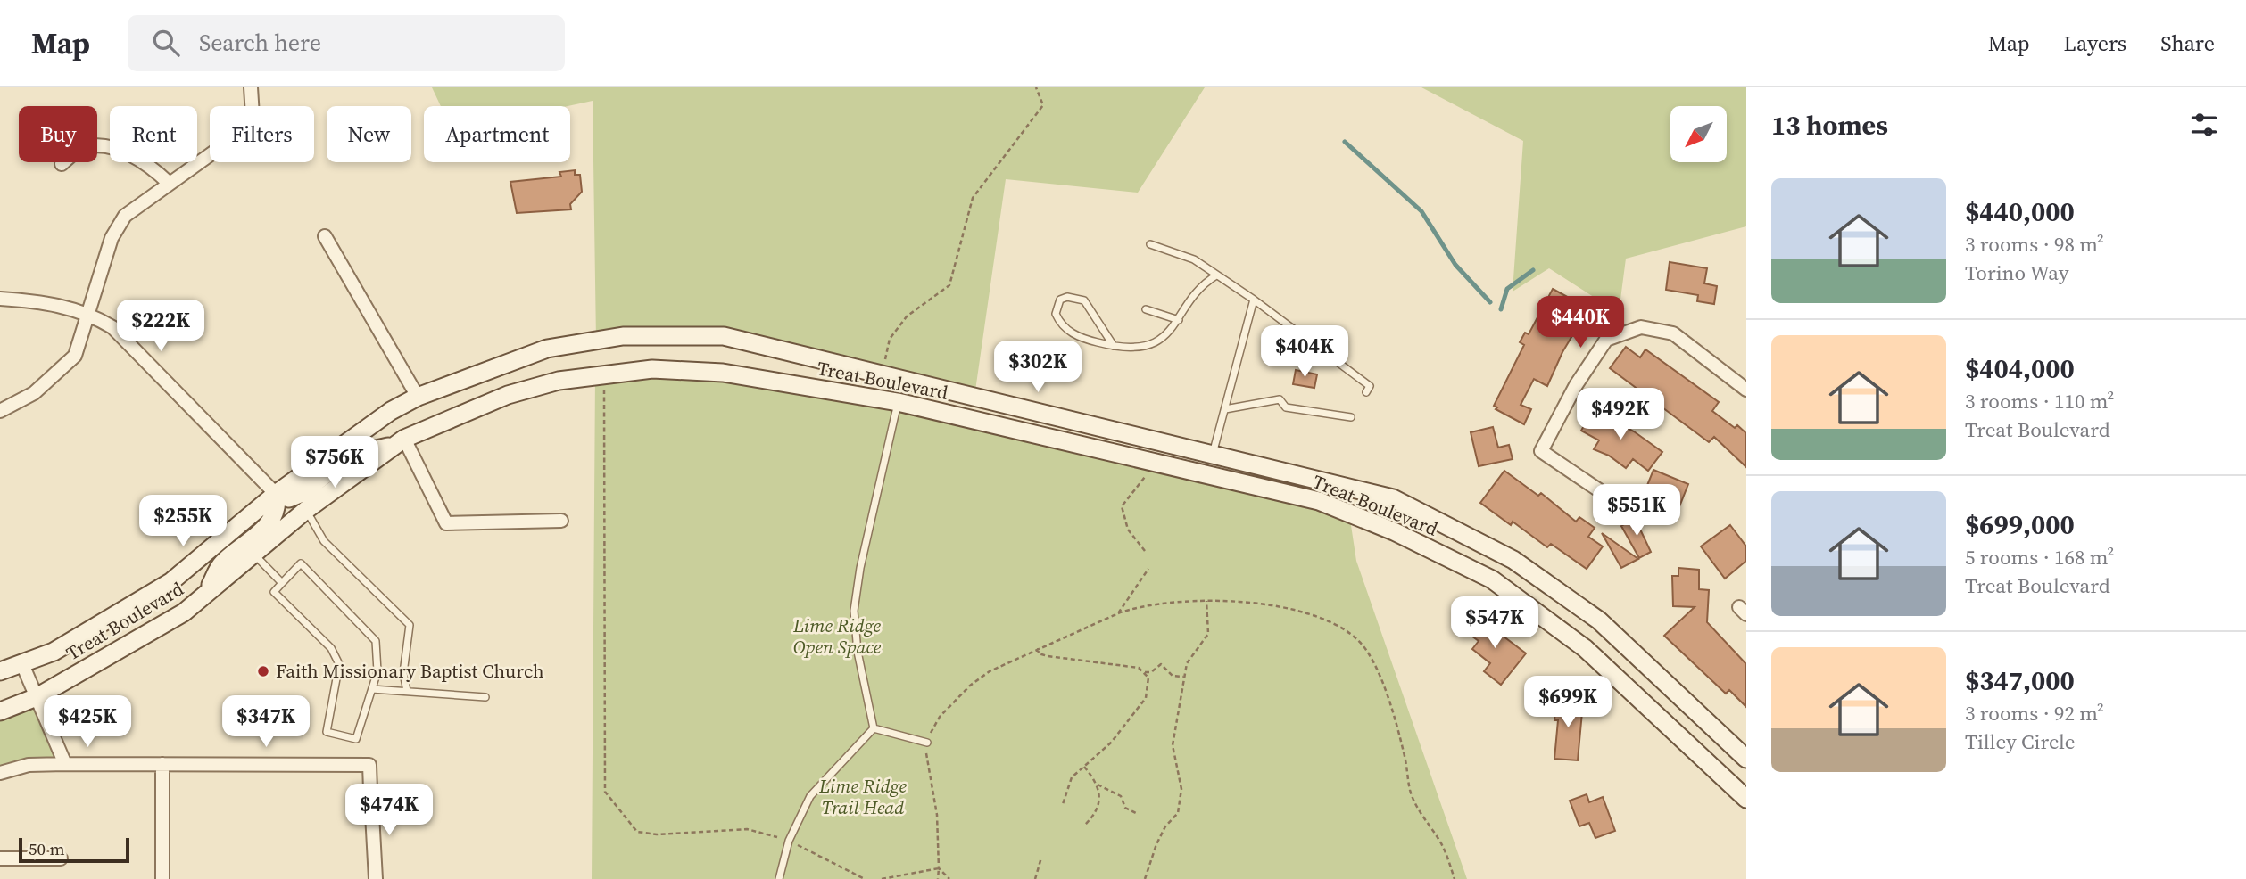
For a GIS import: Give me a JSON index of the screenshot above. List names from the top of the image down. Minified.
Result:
{"streets":{"main road":["Treat Boulevard"]},"parks":["Lime Ridge Open Space","Lime Ridge Trail Head"],"places":["Faith Missionary Baptist Church"],"scale_bar":"50 m","north":"bottom left","page":{"header":"Map","search":"Search here","nav":["Map","Layers","Share"],"heading":"13 homes","chip":["Buy","Rent","Filters","New","Apartment"],"list":[{"name":"$440,000","note":"3 rooms · 98 m² · Torino Way"},{"name":"$404,000","note":"3 rooms · 110 m² · Treat Boulevard"},{"name":"$699,000","note":"5 rooms · 168 m² · Treat Boulevard"},{"name":"$347,000","note":"3 rooms · 92 m² · Tilley Circle"}],"price":["$440K","$222K","$404K","$302K","$492K","$756K","$551K","$255K","$547K","$699K","$425K","$347K","$474K"],"scale":"50 m"}}
